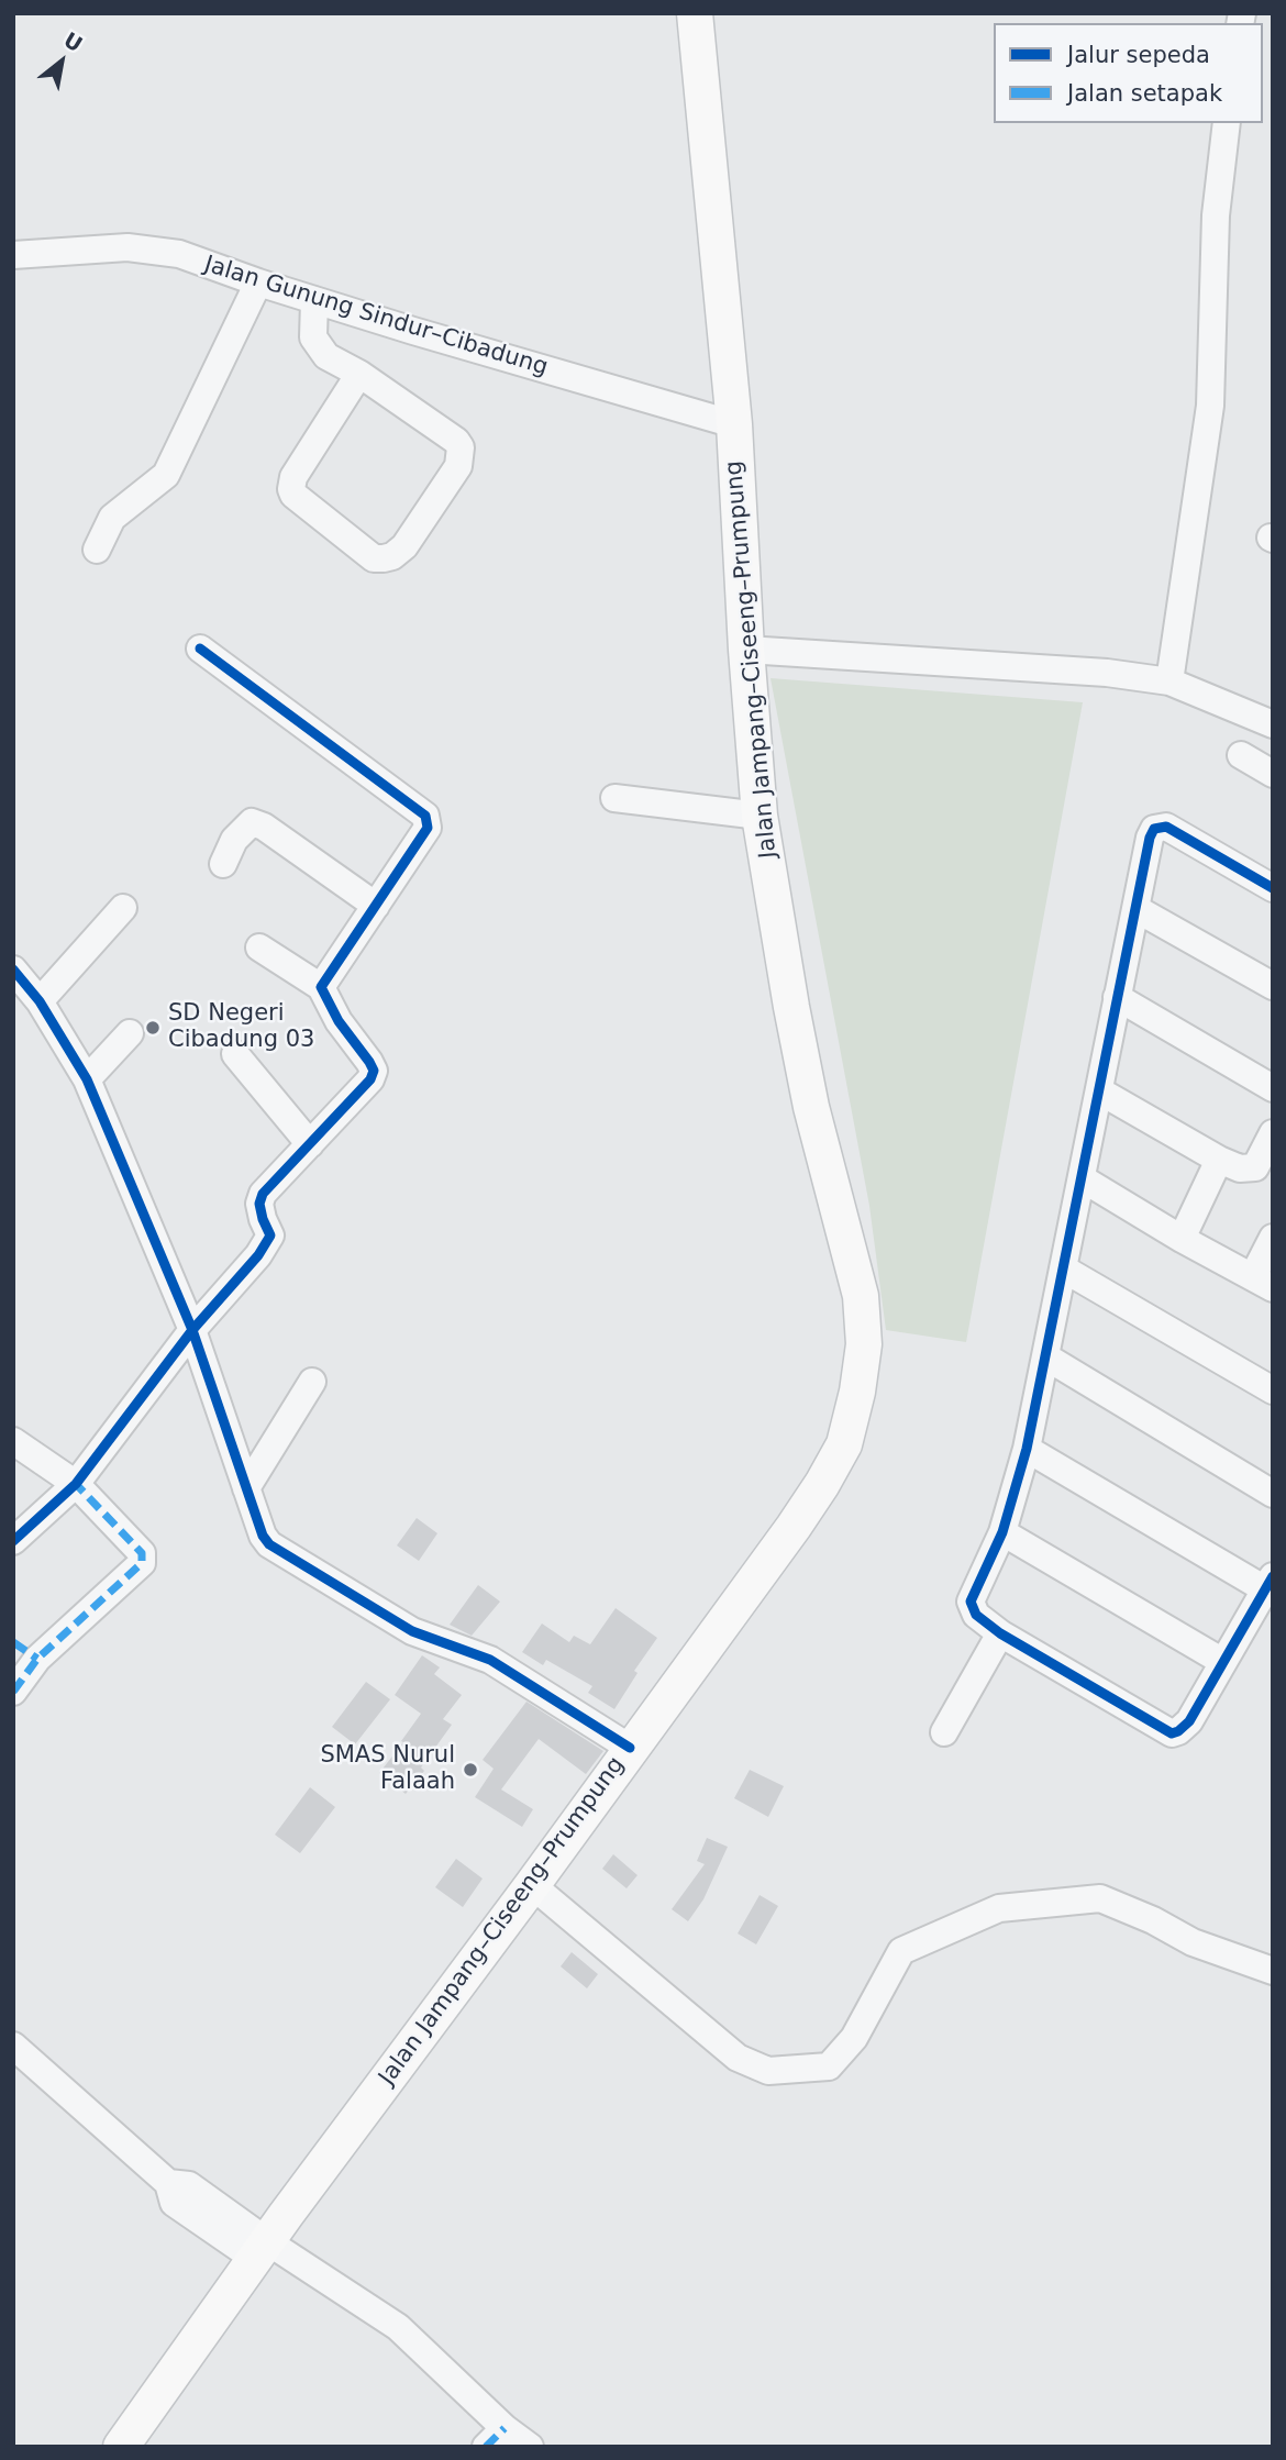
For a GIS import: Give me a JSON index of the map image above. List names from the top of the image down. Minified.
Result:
{"streets":{"main road":["Jalan Jampang–Ciseeng–Prumpung"],"street":["Jalan Gunung Sindur–Cibadung"]},"crossings":[["Jalan Gunung Sindur–Cibadung","Jalan Jampang–Ciseeng–Prumpung"]],"places":["SD Negeri Cibadung 03","SMAS Nurul Falaah"],"legend":["Jalur sepeda","Jalan setapak"],"north":"top right"}
